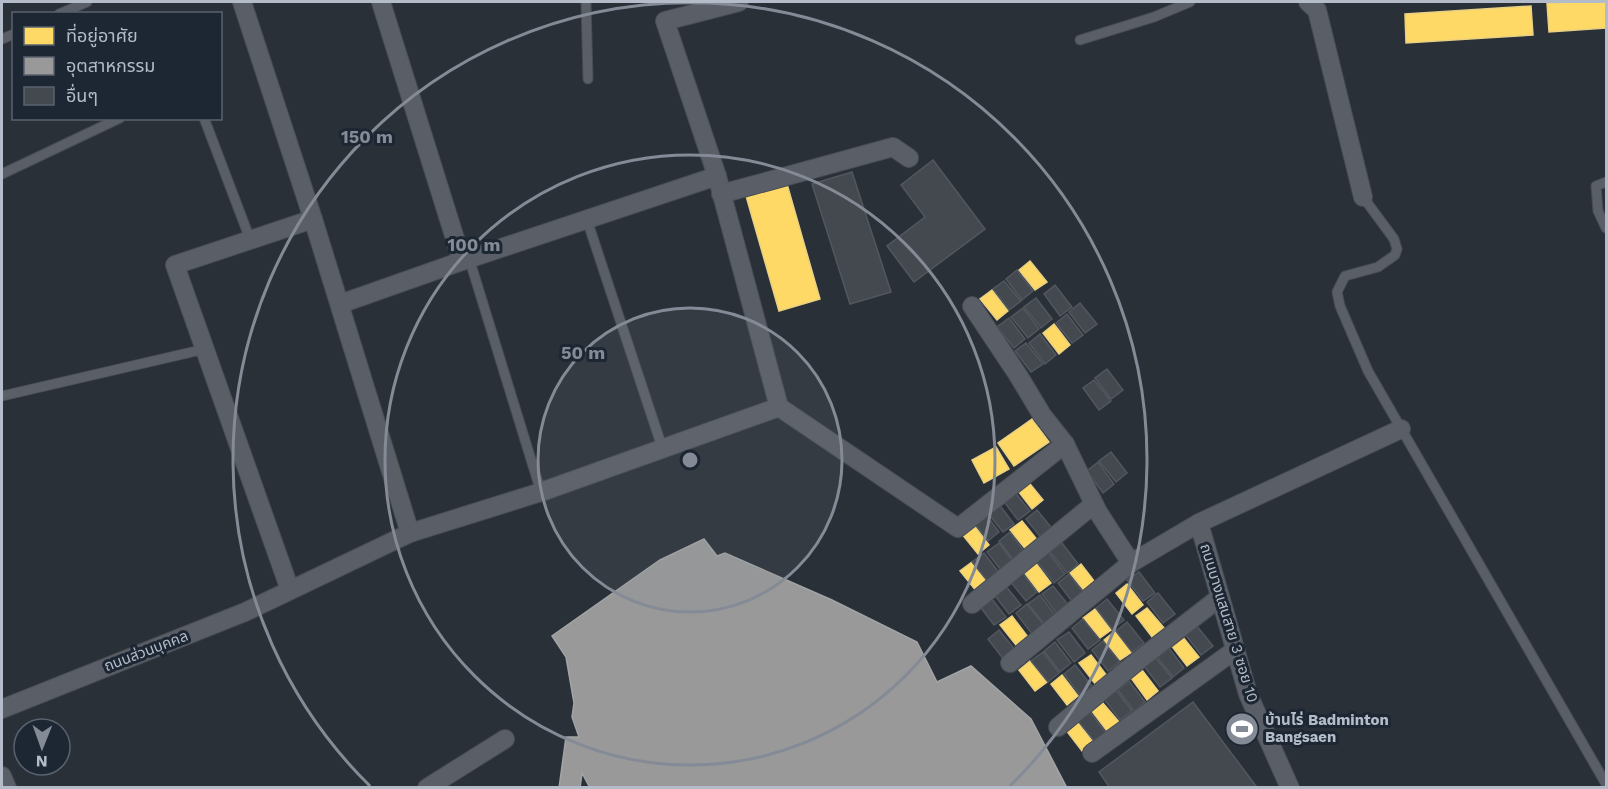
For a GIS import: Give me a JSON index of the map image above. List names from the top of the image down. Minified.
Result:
{"streets":{"street":["ถนนบางแสนสาย 3 ซอย 10","ถนนส่วนบุคคล"]},"places":{"sports":["บ้านไร่ Badminton Bangsaen"]},"legend":["ที่อยู่อาศัย","อุตสาหกรรม","อื่นๆ"],"north":"bottom","rings":["150 m","100 m","50 m"]}
